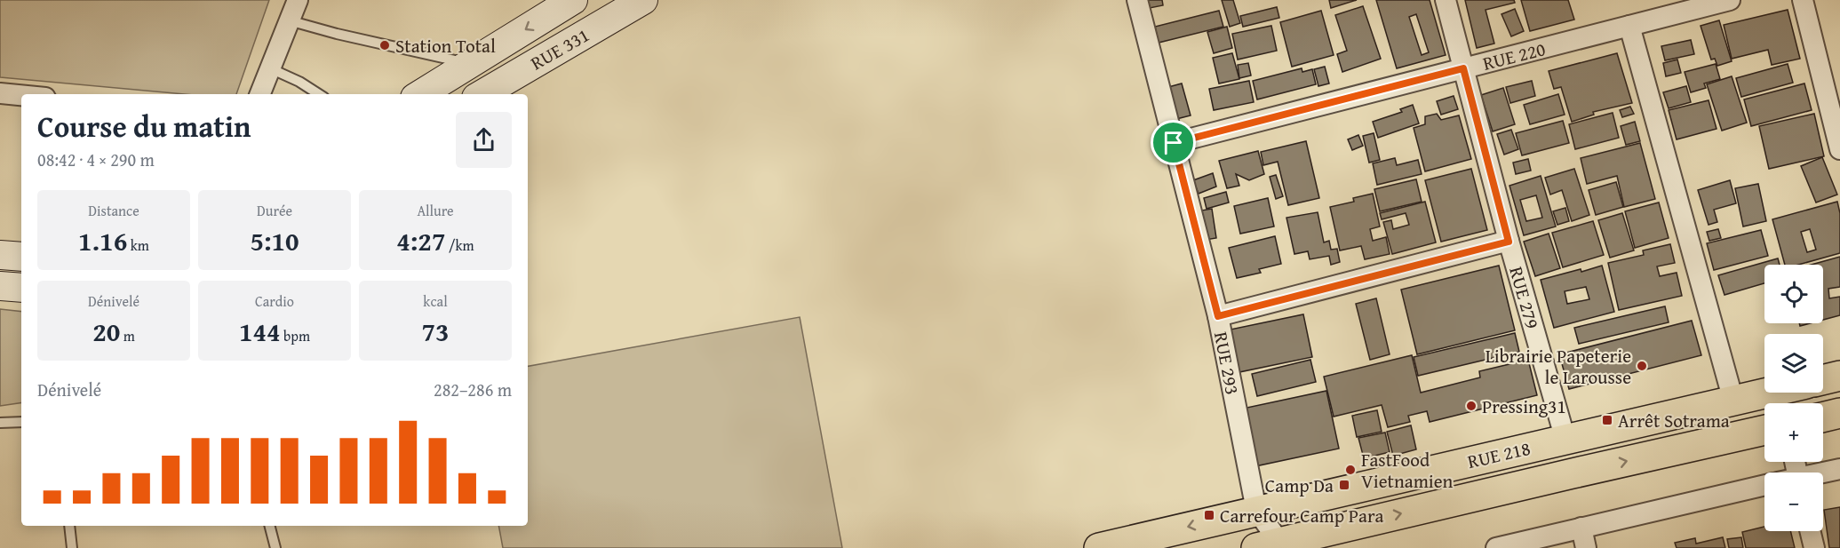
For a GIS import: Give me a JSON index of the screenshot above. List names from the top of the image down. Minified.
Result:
{"streets":{"highway":["RUE 218"],"street":["RUE 331","RUE 220","RUE 279","RUE 293"]},"crossings":[["RUE 220","RUE 279"],["RUE 220","RUE 293"],["RUE 279","RUE 218"],["RUE 293","RUE 218"]],"places":{"other":["Station Total","Librairie Papeterie le Larousse","Pressing31","FastFood Vietnamien"],"transit":["Arrêt Sotrama","Camp Da","Carrefour Camp Para"]},"page":{"heading":["Course du matin","08:42 · 4 × 290 m"],"stats":[["Distance","1.16 km"],["Durée","5:10"],["Allure","4:27 /km"],["Dénivelé","20 m"],["Cardio","144 bpm"],["kcal","73"]],"map_buttons":["+","−"],"chart":["Dénivelé","282–286 m"]}}
